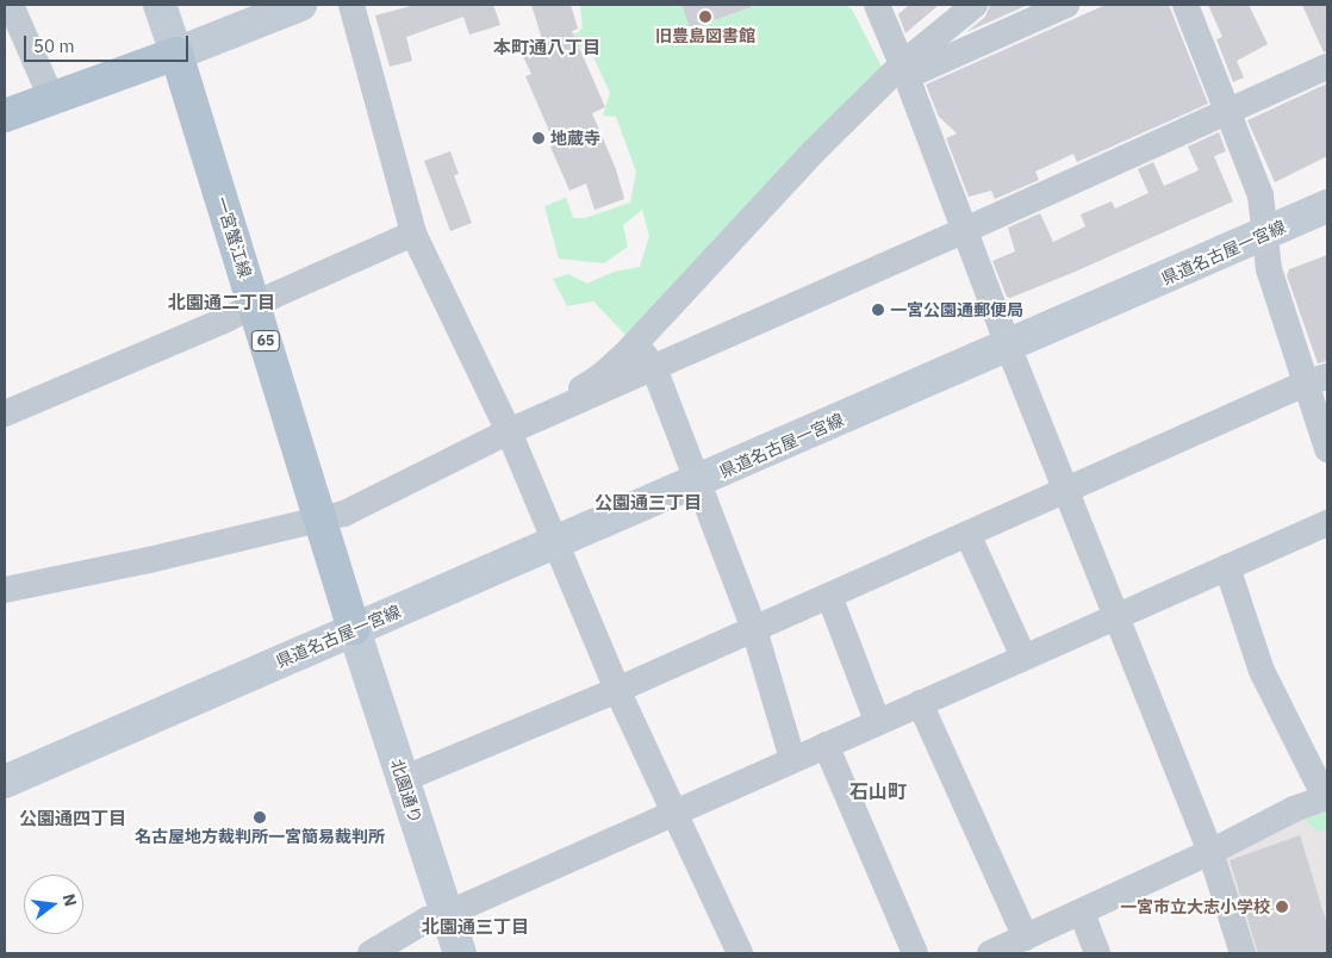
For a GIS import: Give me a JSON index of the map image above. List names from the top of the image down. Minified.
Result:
{"streets":{"main road":["一宮蟹江線","県道名古屋一宮線","65","北園通り"]},"crossings":[["一宮蟹江線","県道名古屋一宮線"],["一宮蟹江線","北園通り"],["県道名古屋一宮線","北園通り"]],"districts":["本町通八丁目","北園通二丁目","公園通三丁目","石山町","公園通四丁目","北園通三丁目"],"places":["旧豊島図書館","地蔵寺","一宮公園通郵便局","名古屋地方裁判所一宮簡易裁判所","一宮市立大志小学校"],"scale_bar":"50 m","north":"right"}
